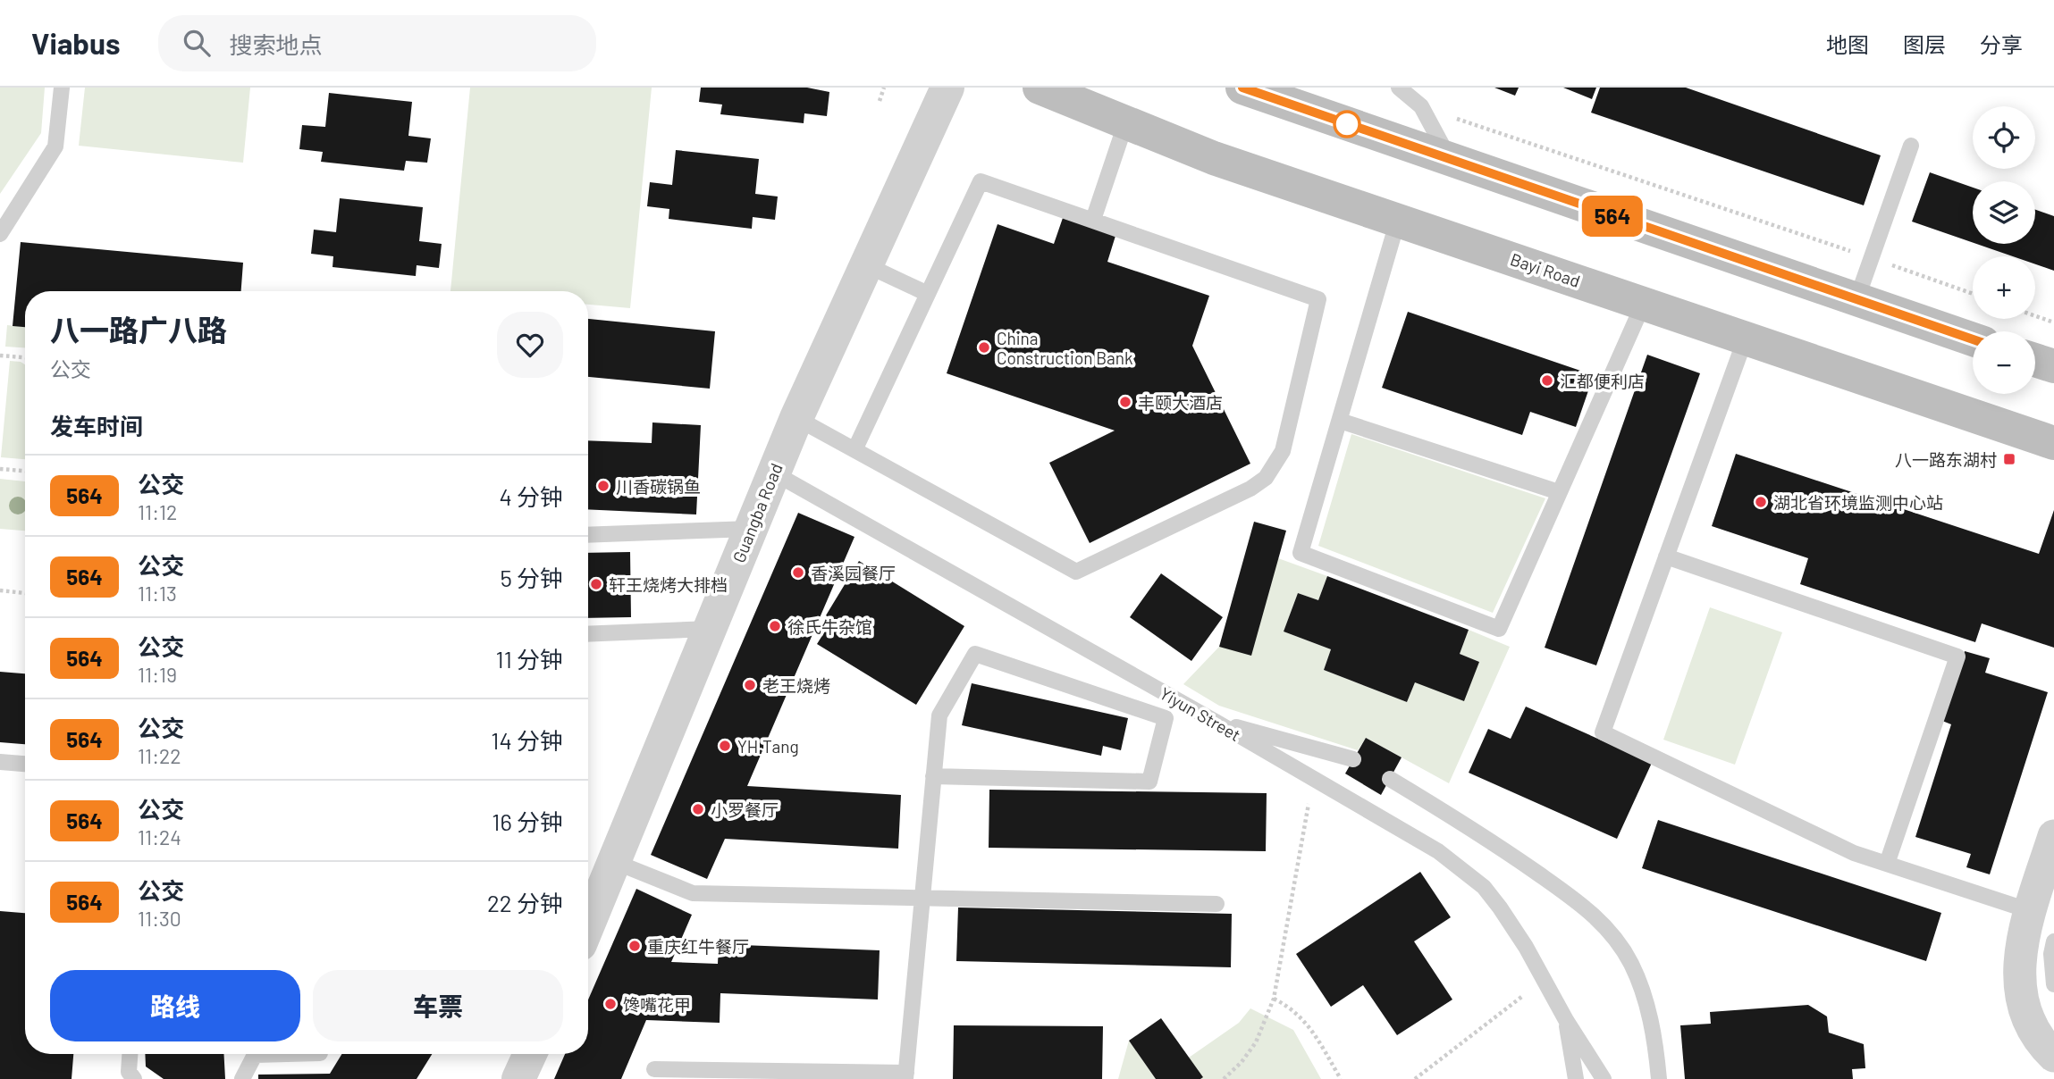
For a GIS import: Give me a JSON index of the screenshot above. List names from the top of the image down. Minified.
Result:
{"streets":{"main road":["Bayi Road"],"street":["Guangba Road"],"lane":["Yiyun Street"]},"crossings":[["Guangba Road","Yiyun Street"]],"places":{"other":["China Construction Bank","汇都便利店","丰颐大酒店","川香碳锅鱼","湖北省环境监测中心站","香溪园餐厅","轩王烧烤大排档","徐氏牛杂馆","老王烧烤","YH.Tang","小罗餐厅","重庆红牛餐厅","馋嘴花甲"],"transit":["八一路东湖村"]},"lines":["bus line 564"],"page":{"header":"Viabus","search":"搜索地点","nav":["地图","图层","分享"],"on_map":"564","map_buttons":["+","−"],"heading":[["八一路广八路","公交"],"发车时间"],"list":[{"mark":"564","name":"公交","note":"11:12","value":"4 分钟"},{"mark":"564","name":"公交","note":"11:13","value":"5 分钟"},{"mark":"564","name":"公交","note":"11:19","value":"11 分钟"},{"mark":"564","name":"公交","note":"11:22","value":"14 分钟"},{"mark":"564","name":"公交","note":"11:24","value":"16 分钟"},{"mark":"564","name":"公交","note":"11:30","value":"22 分钟"}],"buttons":["路线","车票"]}}
